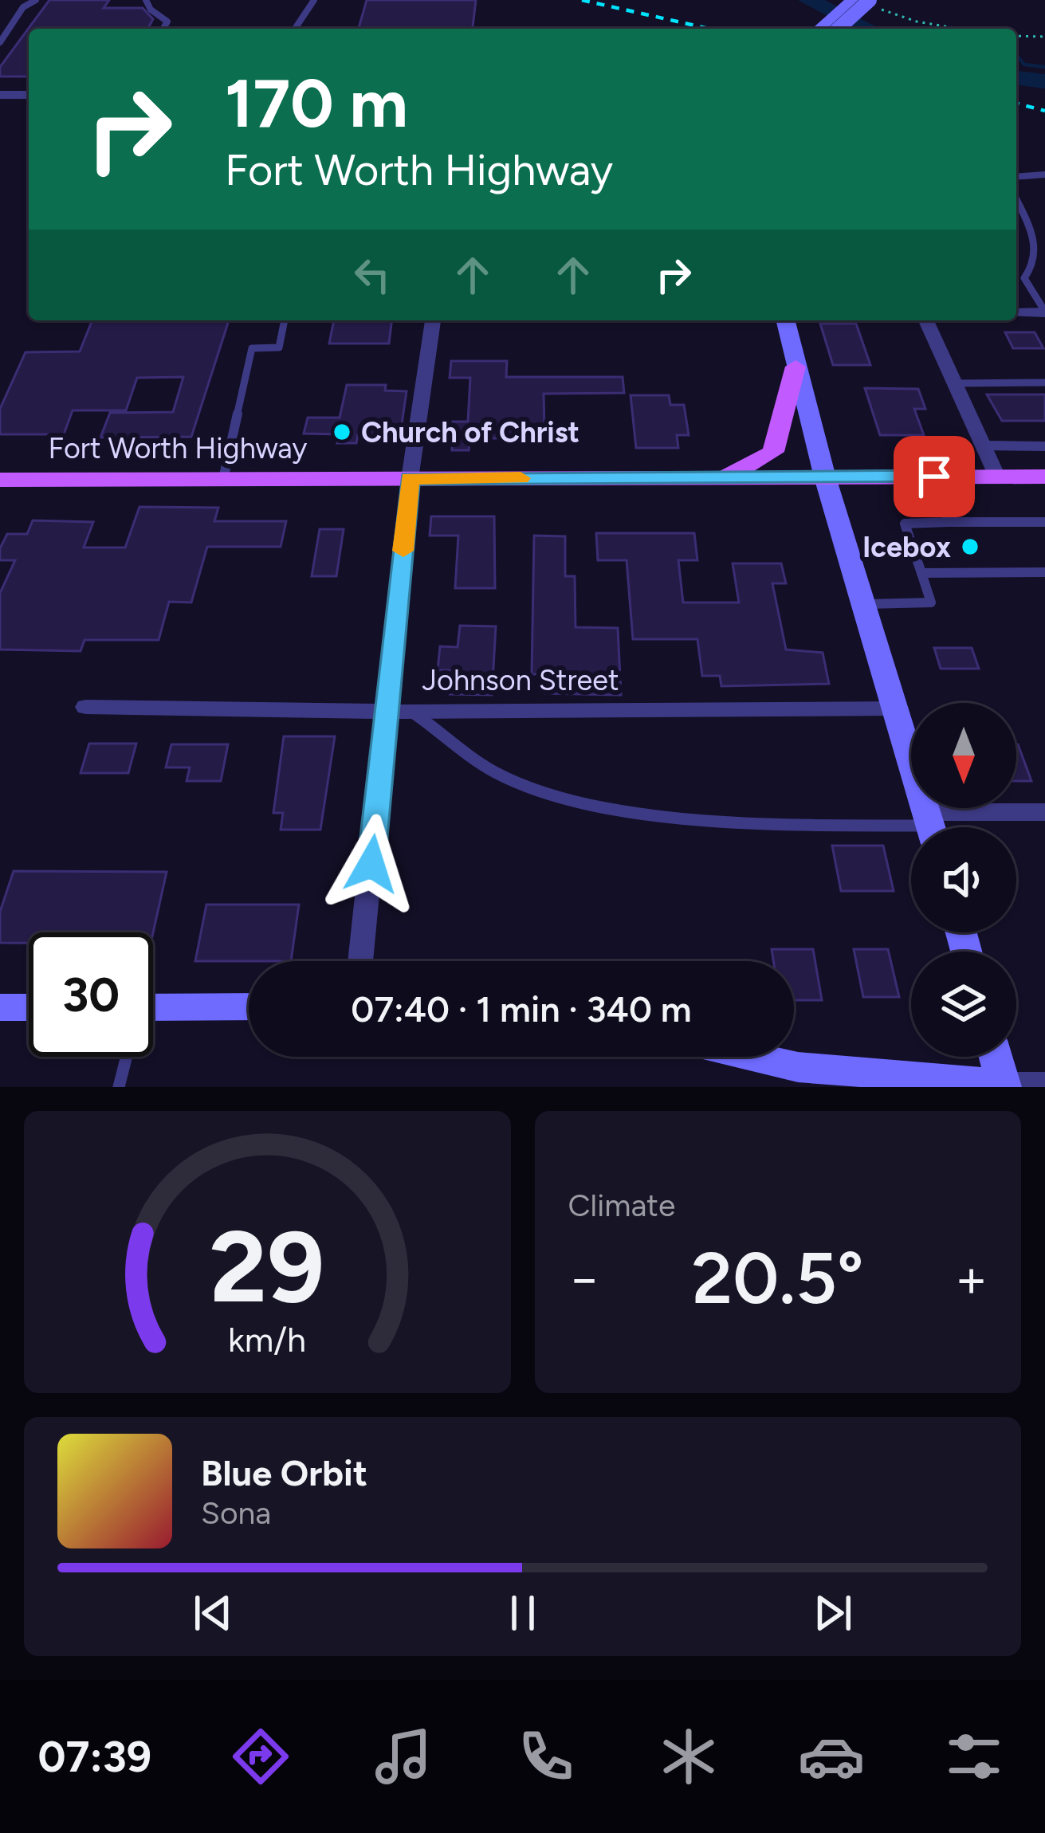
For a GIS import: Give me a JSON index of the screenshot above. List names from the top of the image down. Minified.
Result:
{"streets":{"main road":["Fort Worth Highway"],"street":["Johnson Street"]},"places":["Church of Christ","Icebox"],"north":"bottom","page":{"turn":["170 m","Fort Worth Highway"],"limit":"30","trip":"07:40 · 1 min · 340 m","tile":"Climate","heat":["−","20.5°","+"],"song":["Blue Orbit","Sona"],"tabs":"07:39","gauge":["29","km/h"]}}
